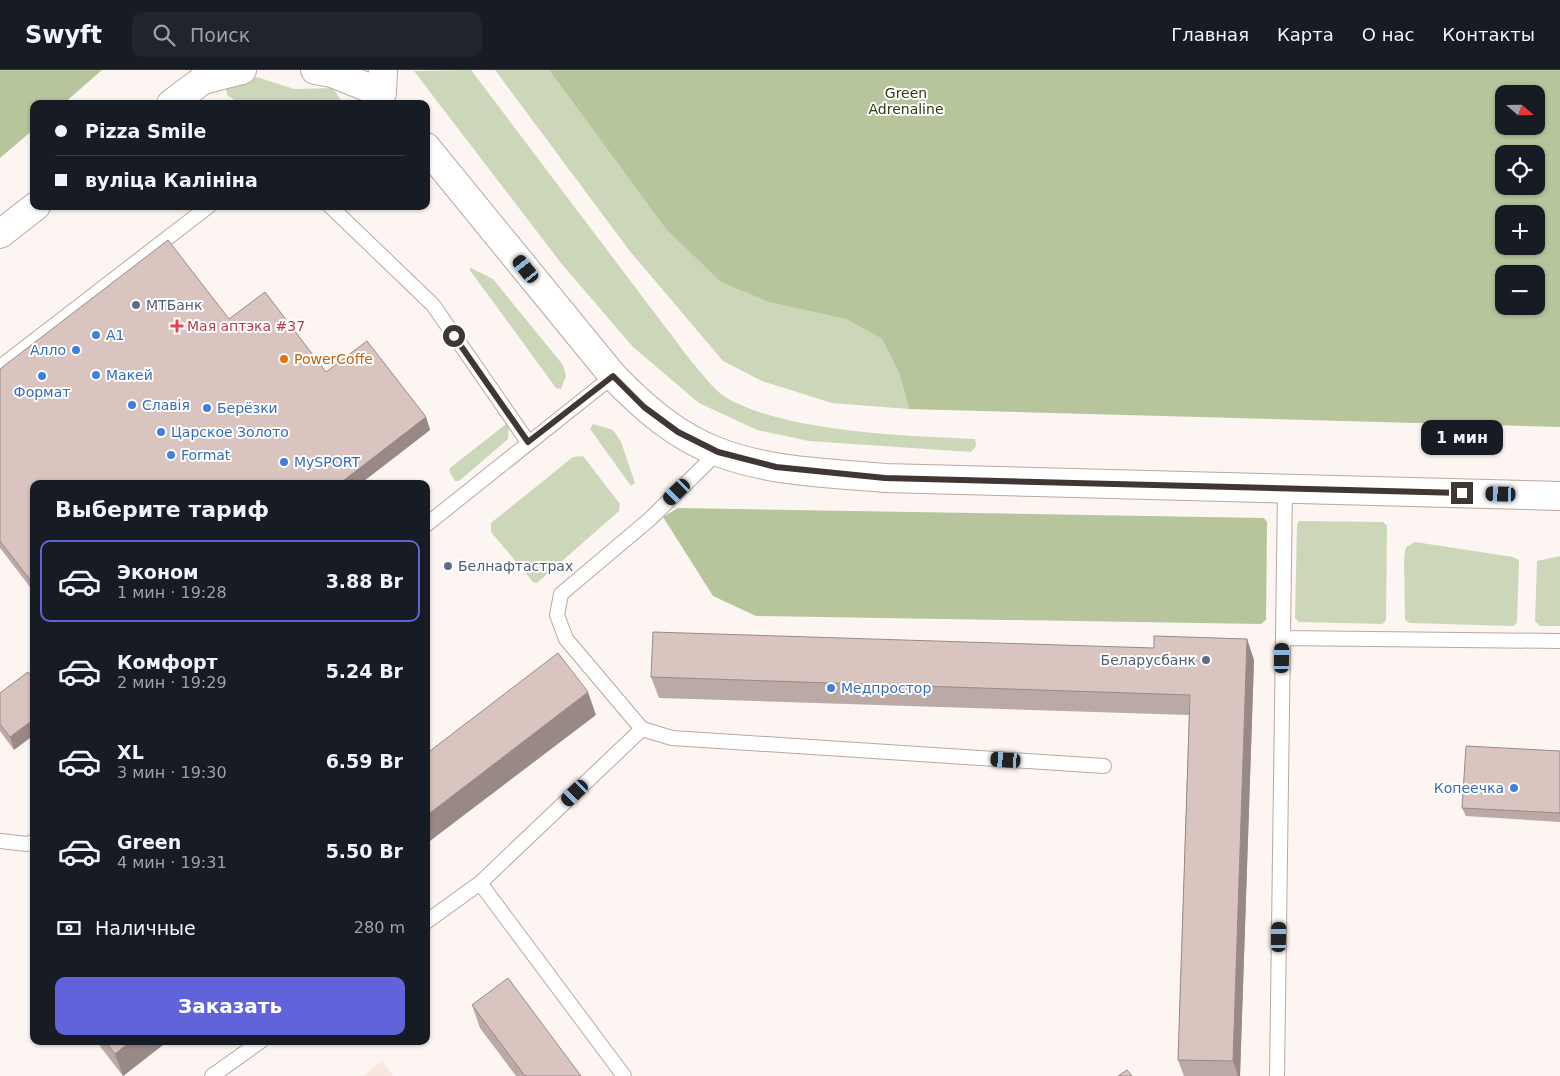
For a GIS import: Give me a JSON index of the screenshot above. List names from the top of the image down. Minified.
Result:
{"parks":["Green Adrenaline"],"places":{"other":["МТБанк","A1","Алло","PowerCoffe","Макей","Формат","Славія","Берёзки","Царское Золото","Format","MySPORT","Белнафтастрах","Беларусбанк","Медпростор","Копеечка"],"health":["Мая аптэка #37"]},"north":"right","page":{"header":"Swyft","search":"Поиск","nav":["Главная","Карта","О нас","Контакты"],"map_buttons":["+","−"],"banner":["Pizza Smile","вуліца Калініна"],"bubble":"1 мин","heading":"Выберите тариф","list":[{"name":"Эконом","note":"1 мин · 19:28","value":"3.88 Br"},{"name":"Комфорт","note":"2 мин · 19:29","value":"5.24 Br"},{"name":"XL","note":"3 мин · 19:30","value":"6.59 Br"},{"name":"Green","note":"4 мин · 19:31","value":"5.50 Br"}],"pay":["Наличные","280 m"],"buttons":"Заказать"}}
